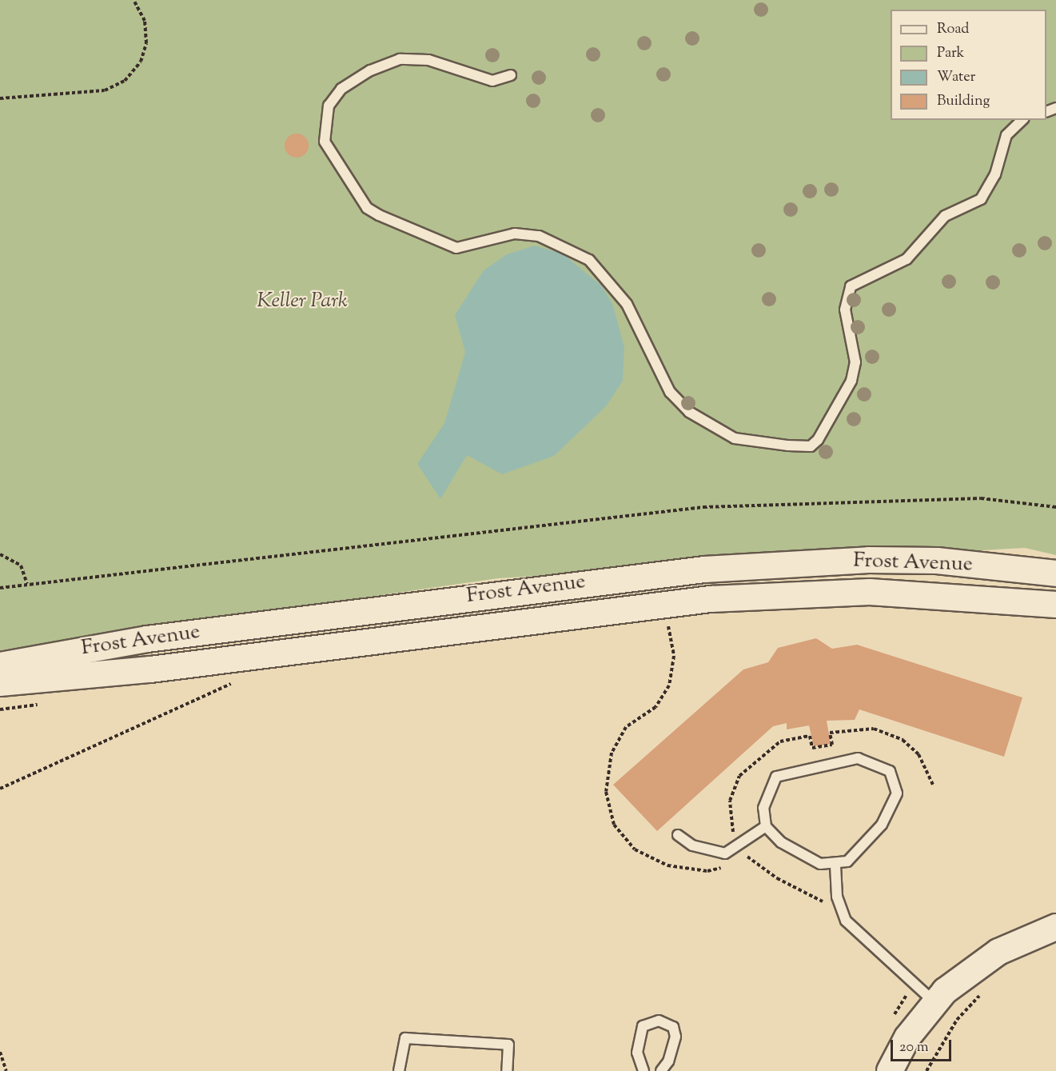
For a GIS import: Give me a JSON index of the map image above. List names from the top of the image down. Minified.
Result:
{"streets":{"street":["Frost Avenue"]},"parks":["Keller Park"],"legend":["Road","Park","Water","Building"],"scale_bar":"20 m"}
